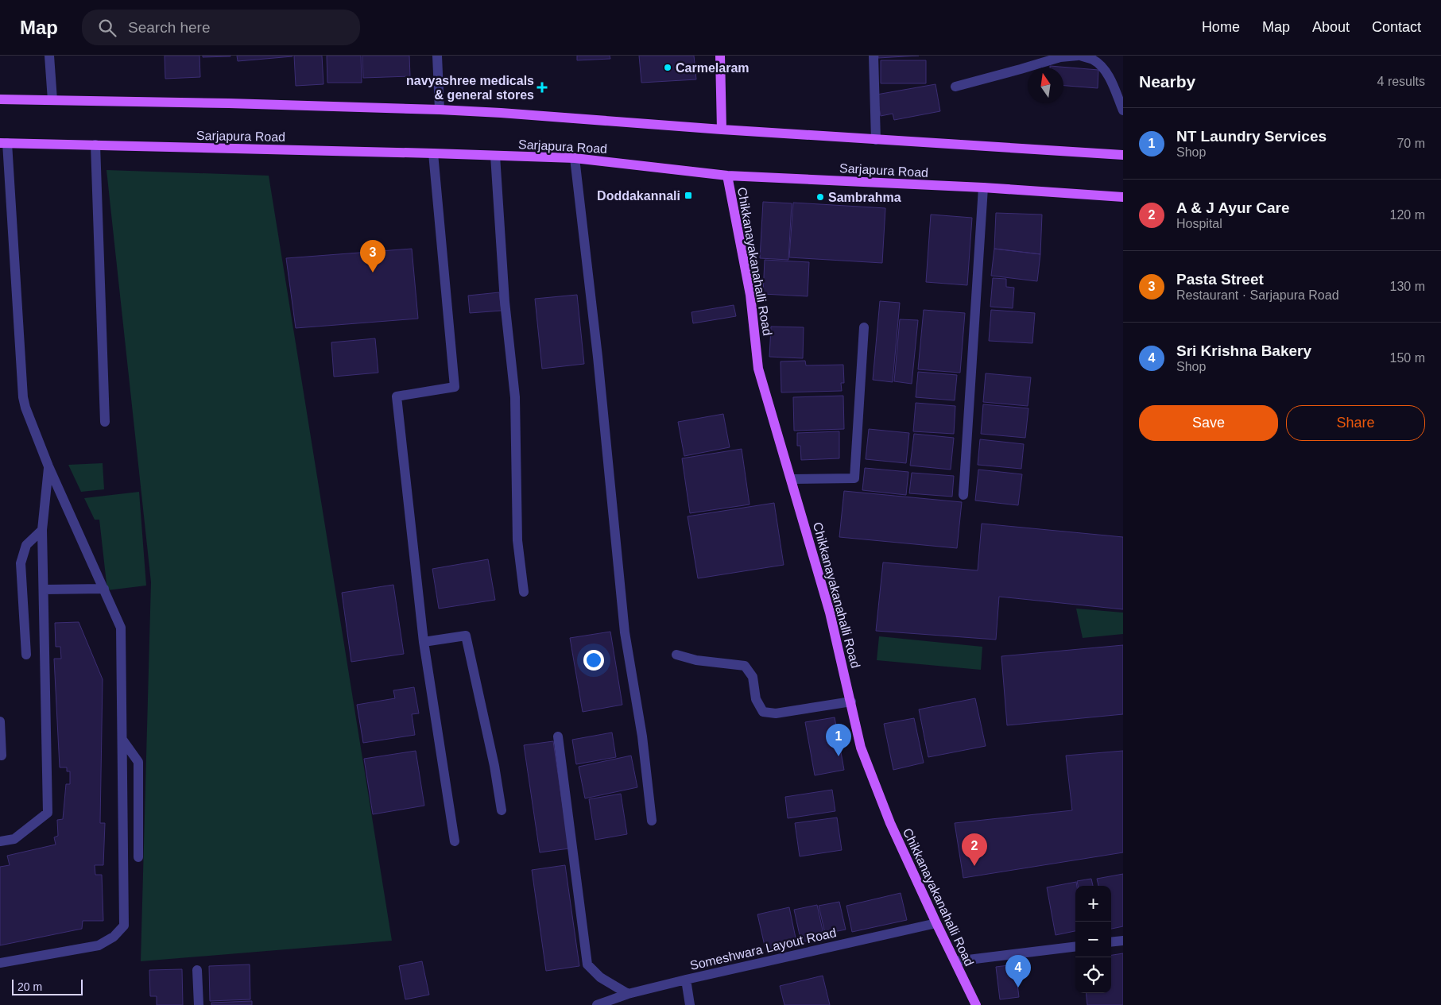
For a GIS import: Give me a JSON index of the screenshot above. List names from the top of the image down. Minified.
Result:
{"streets":{"main road":["Sarjapura Road","Chikkanayakanahalli Road"],"street":["Someshwara Layout Road"]},"crossings":[["Sarjapura Road","Chikkanayakanahalli Road"],["Chikkanayakanahalli Road","Someshwara Layout Road"]],"places":{"other":["Carmelaram","Sambrahma"],"health":["navyashree medicals & general stores"],"transit":["Doddakannali"]},"scale_bar":"20 m","north":"top","page":{"header":"Map","search":"Search here","nav":["Home","Map","About","Contact"],"heading":["Nearby","4 results"],"list":[{"mark":"1","name":"NT Laundry Services","note":"Shop","value":"70 m"},{"mark":"2","name":"A & J Ayur Care","note":"Hospital","value":"120 m"},{"mark":"3","name":"Pasta Street","note":"Restaurant · Sarjapura Road","value":"130 m"},{"mark":"4","name":"Sri Krishna Bakery","note":"Shop","value":"150 m"}],"pins":["3","1","2","4"],"buttons":["Save","Share"],"map_buttons":["+","−"],"scale":"20 m"}}
